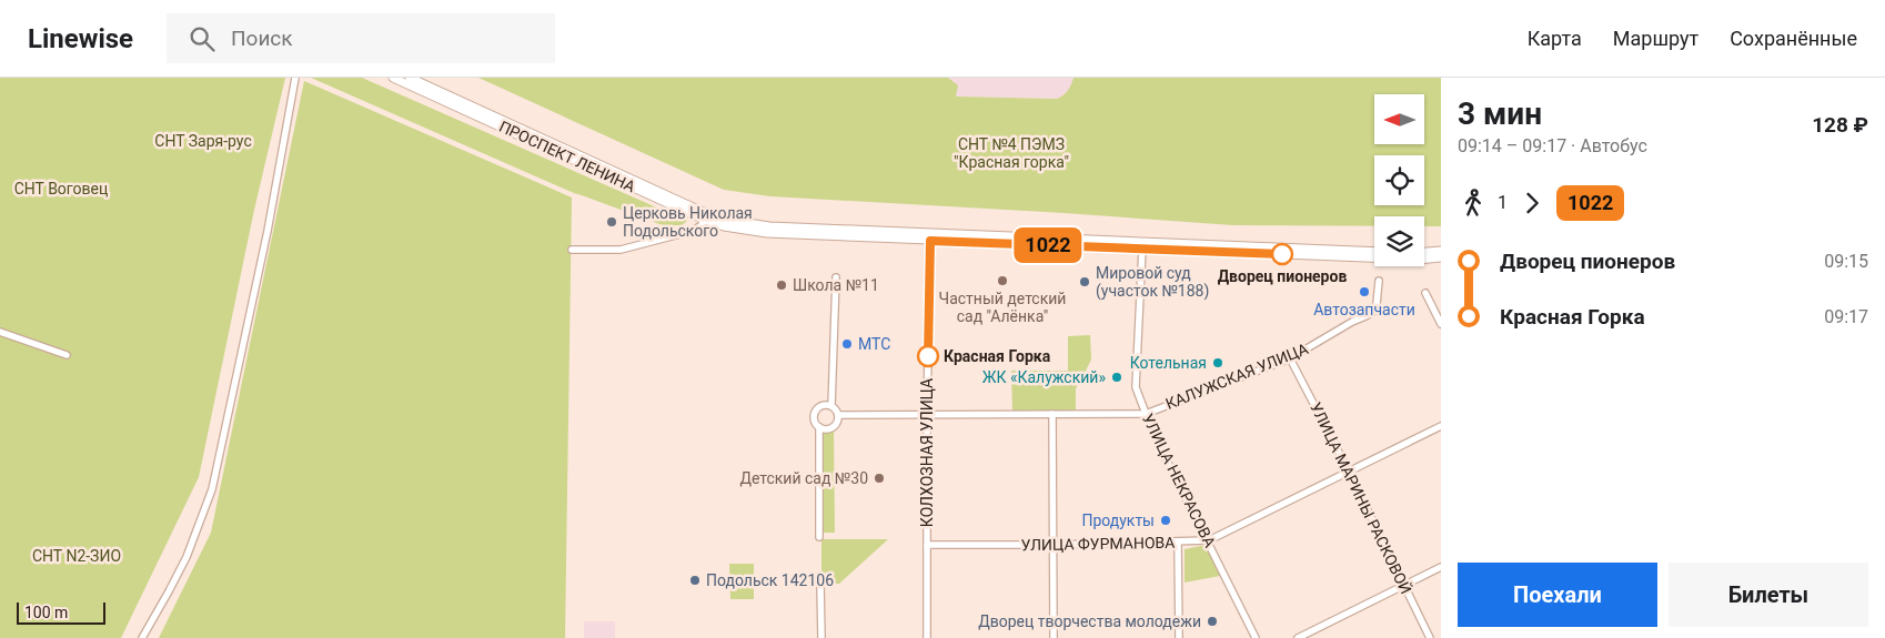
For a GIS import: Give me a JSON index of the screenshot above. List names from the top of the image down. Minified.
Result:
{"streets":{"main road":["ПРОСПЕКТ ЛЕНИНА"],"street":["КАЛУЖСКАЯ УЛИЦА","КОЛХОЗНАЯ УЛИЦА","УЛИЦА НЕКРАСОВА","УЛИЦА МАРИНЫ РАСКОВОЙ","УЛИЦА ФУРМАНОВА"]},"crossings":[["ПРОСПЕКТ ЛЕНИНА","КОЛХОЗНАЯ УЛИЦА"],["ПРОСПЕКТ ЛЕНИНА","УЛИЦА НЕКРАСОВА"],["КАЛУЖСКАЯ УЛИЦА","КОЛХОЗНАЯ УЛИЦА"],["КАЛУЖСКАЯ УЛИЦА","УЛИЦА НЕКРАСОВА"],["КАЛУЖСКАЯ УЛИЦА","УЛИЦА МАРИНЫ РАСКОВОЙ"],["КОЛХОЗНАЯ УЛИЦА","УЛИЦА ФУРМАНОВА"],["УЛИЦА НЕКРАСОВА","УЛИЦА ФУРМАНОВА"],["УЛИЦА МАРИНЫ РАСКОВОЙ","УЛИЦА ФУРМАНОВА"]],"parks":["СНТ Заря-рус","СНТ №4 ПЭМЗ \"Красная горка\"","СНТ Воговец","СНТ N2-ЗИО"],"places":["Церковь Николая Подольского","Дворец пионеров","Частный детский сад \"Алёнка\"","Мировой суд (участок №188)","Школа №11","Автозапчасти","МТС","Красная Горка","Котельная","ЖК «Калужский»","Детский сад №30","Продукты","Подольск 142106","Дворец творчества молодежи"],"lines":["bus line 1022"],"scale_bar":"100 m","north":"left","page":{"header":"Linewise","search":"Поиск","nav":["Карта","Маршрут","Сохранённые"],"on_map":"1022","heading":["3 мин","09:14 – 09:17 · Автобус","128 ₽"],"legs":["1","1022"],"list":[{"name":"Дворец пионеров","value":"09:15"},{"name":"Красная Горка","value":"09:17"}],"buttons":["Поехали","Билеты"],"scale":"100 m"}}
